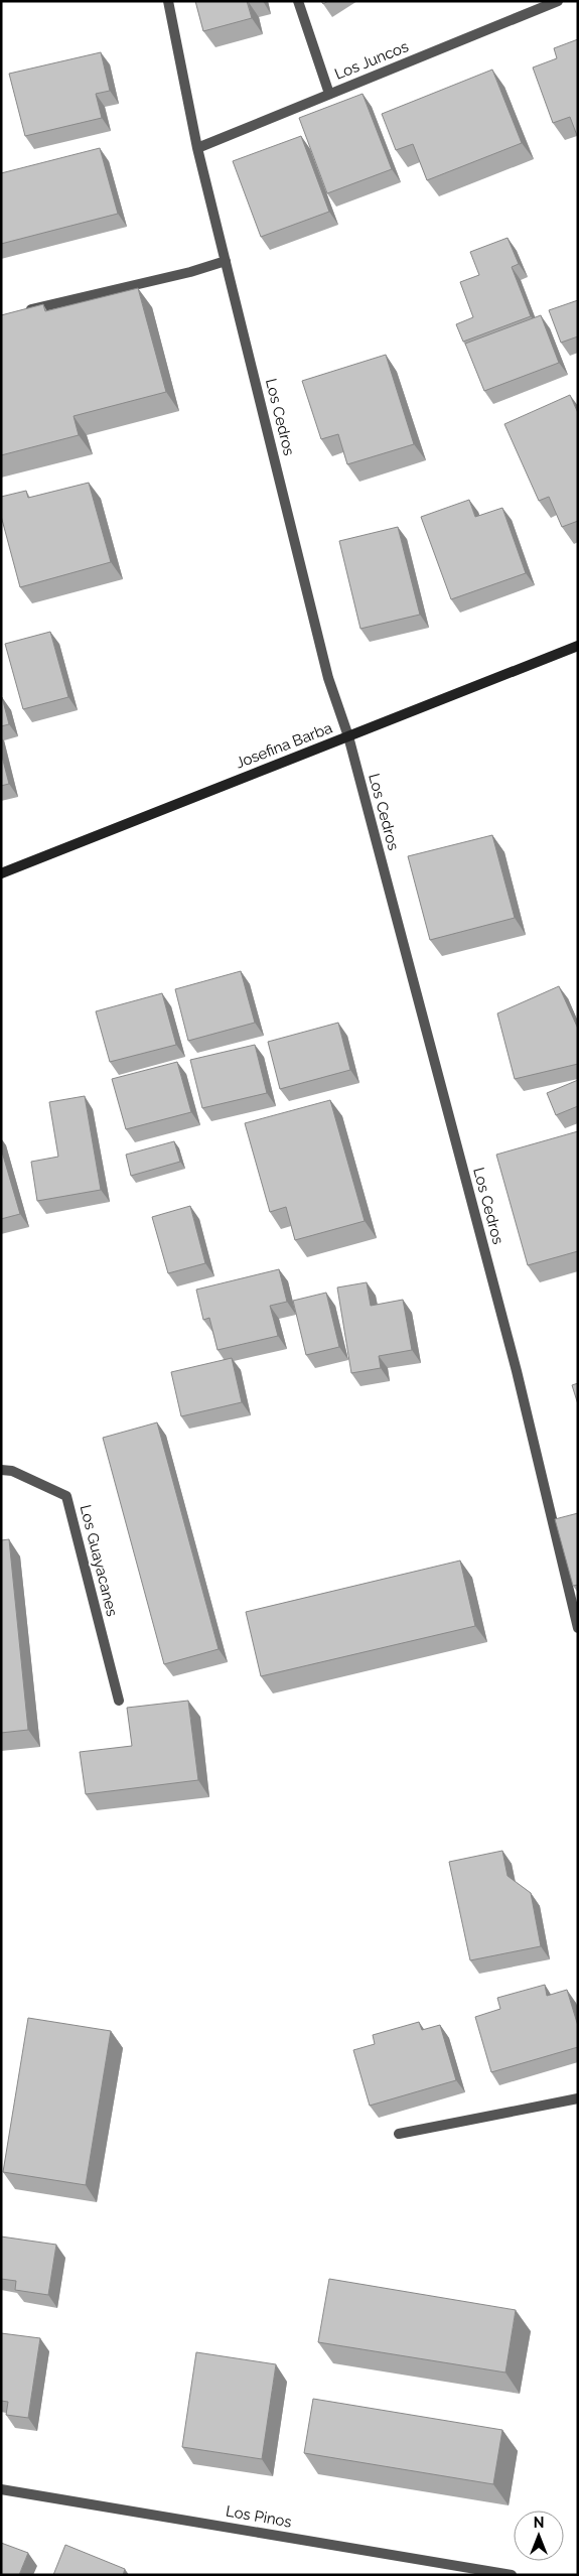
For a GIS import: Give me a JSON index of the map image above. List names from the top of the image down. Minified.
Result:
{"streets":{"street":["Los Juncos","Los Cedros","Josefina Barba","Los Guayacanes","Los Pinos"]},"crossings":[["Los Juncos","Los Cedros"],["Los Cedros","Josefina Barba"]],"north":"top"}
